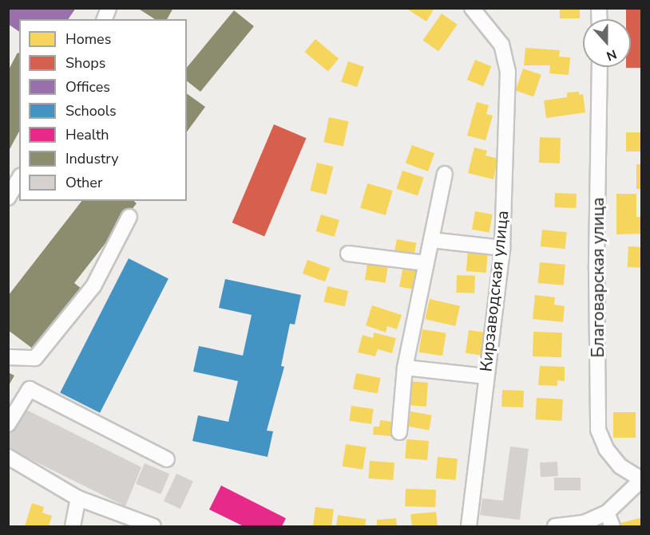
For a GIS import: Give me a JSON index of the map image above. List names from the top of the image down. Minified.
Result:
{"streets":{"street":["Благоварская улица","Кирзаводская улица"]},"legend":["Homes","Shops","Offices","Schools","Health","Industry","Other"],"north":"bottom"}
